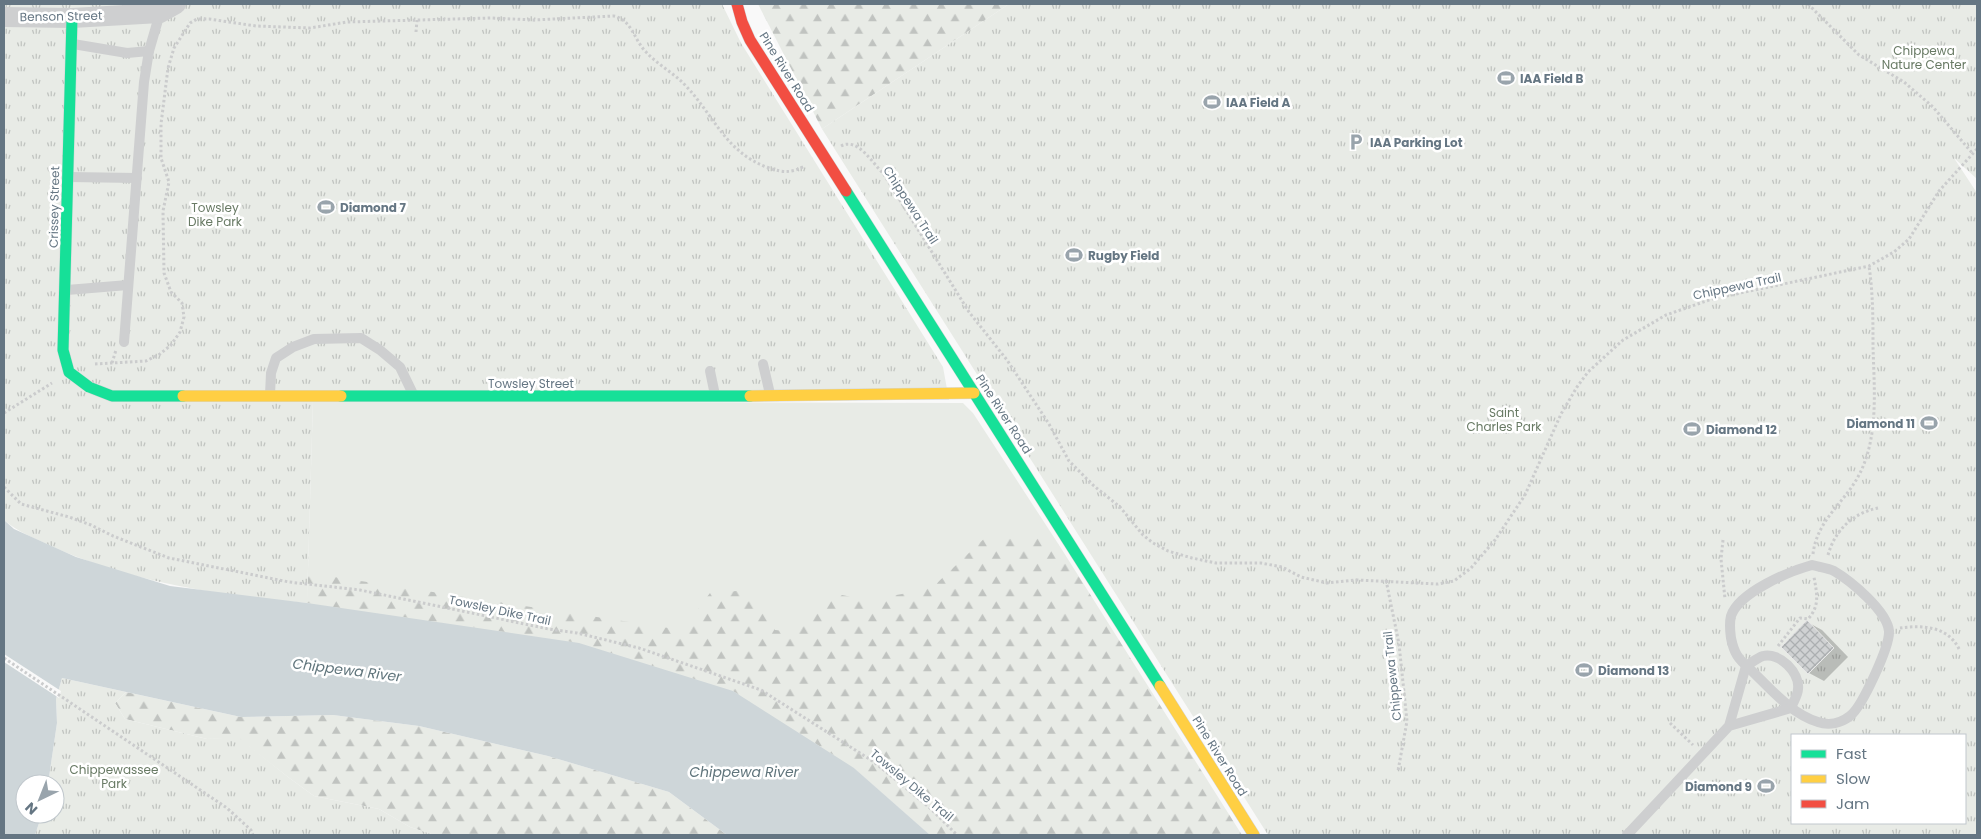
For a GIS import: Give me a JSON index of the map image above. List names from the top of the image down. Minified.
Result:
{"streets":{"street":["Benson Street","Pine River Road","Crissey Street","Towsley Street"],"path":["Chippewa Trail","Towsley Dike Trail"]},"crossings":[["Benson Street","Crissey Street"],["Pine River Road","Chippewa Trail"],["Pine River Road","Towsley Street"],["Chippewa Trail","Crissey Street"],["Chippewa Trail","Towsley Street"],["Crissey Street","Towsley Street"]],"water":["Chippewa River"],"parks":["Chippewa Nature Center","Towsley Dike Park","Saint Charles Park","Chippewassee Park"],"places":{"sports":["IAA Field B","IAA Field A","Diamond 7","Rugby Field","Diamond 11","Diamond 12","Diamond 13","Diamond 9"],"parking":["IAA Parking Lot"]},"legend":["Fast","Slow","Jam"],"north":"bottom left"}
